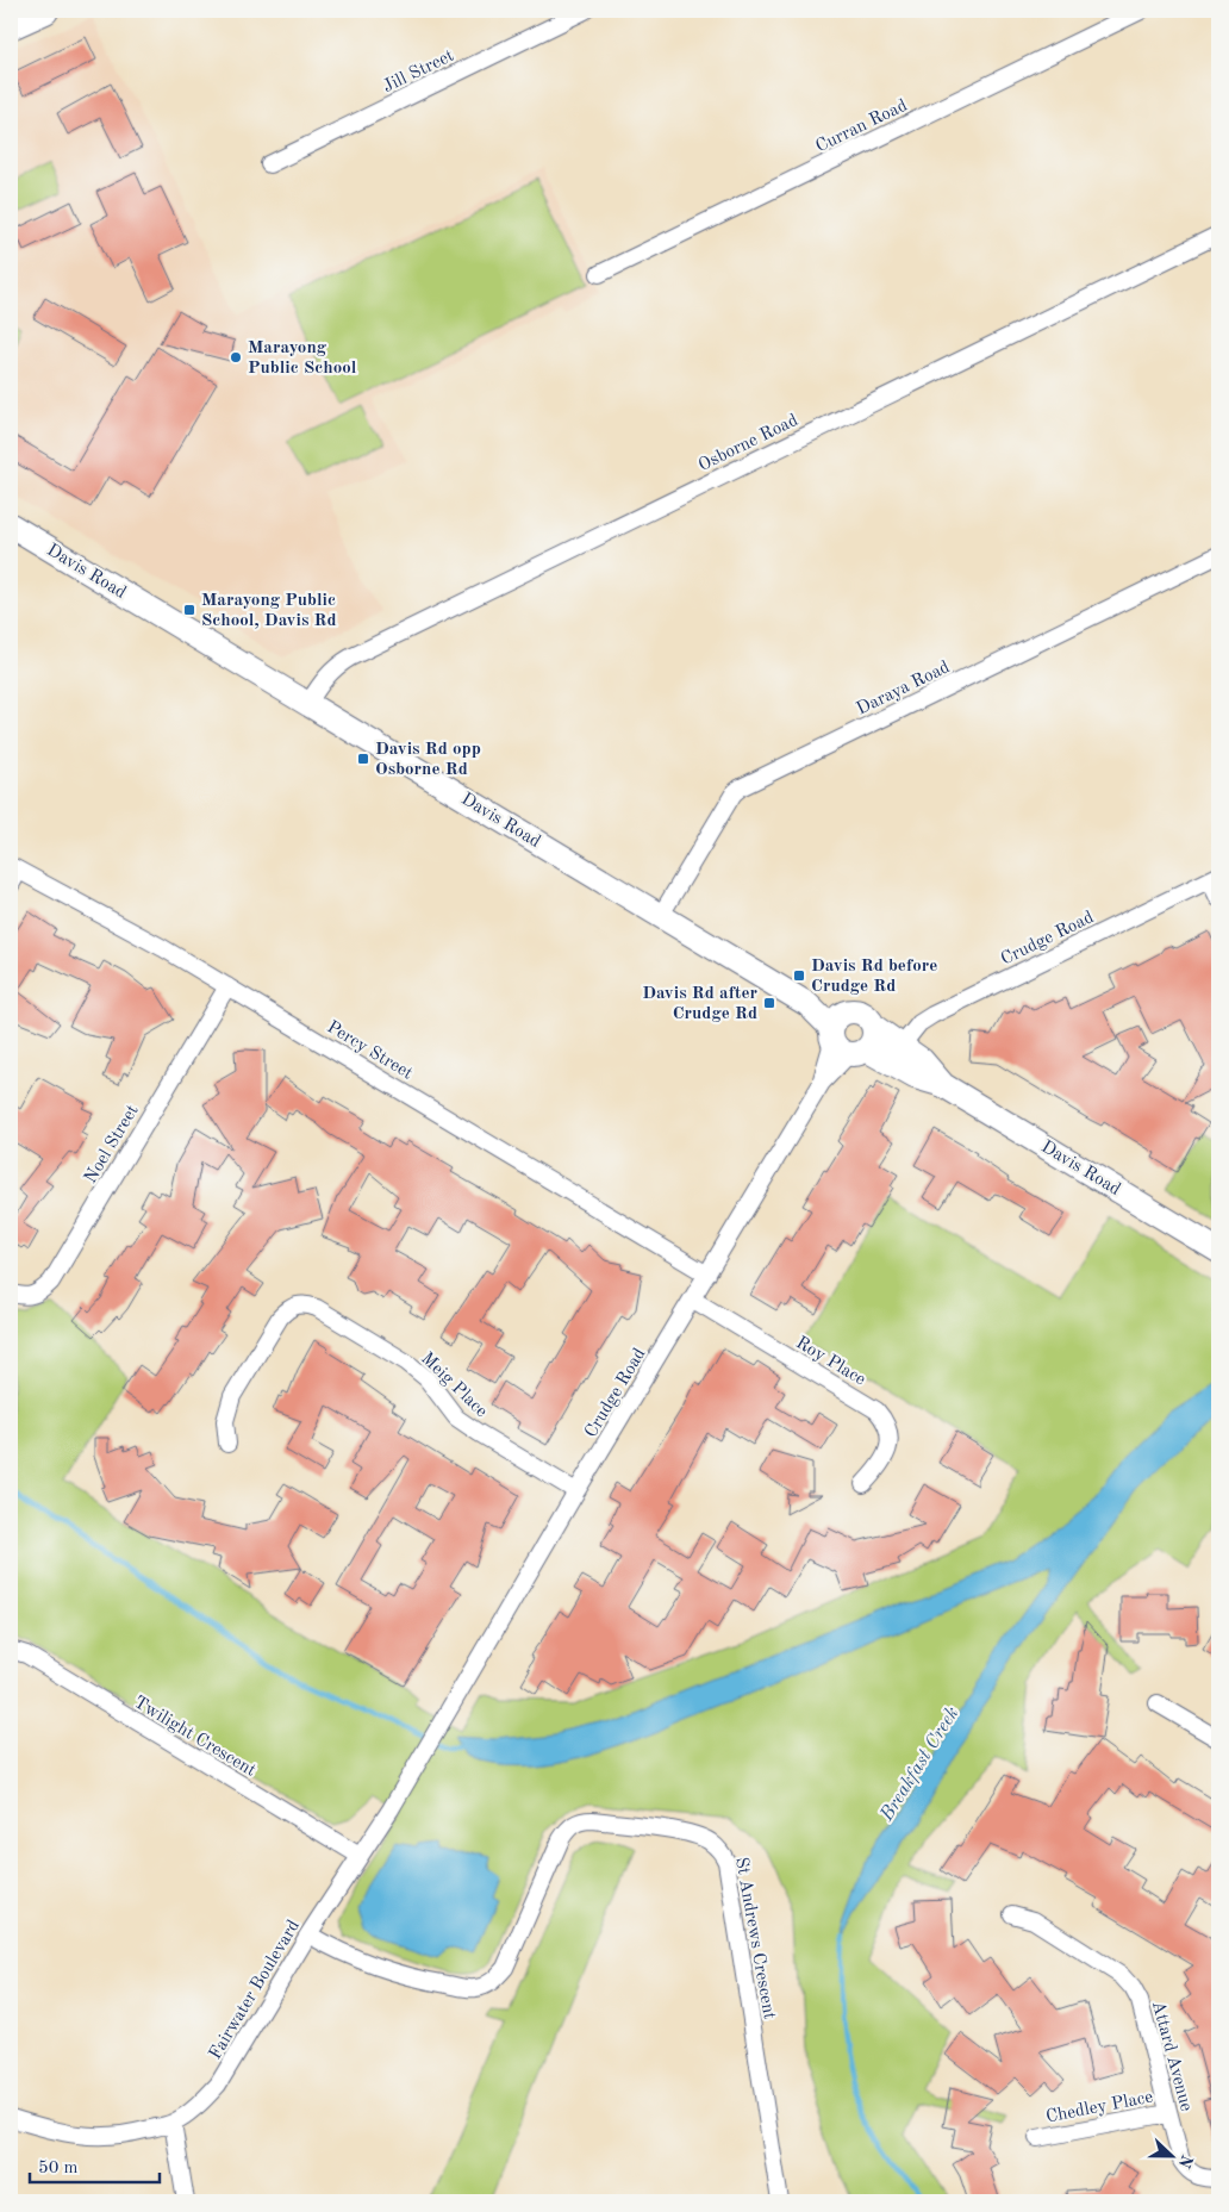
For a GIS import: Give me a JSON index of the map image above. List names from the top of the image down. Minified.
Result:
{"streets":{"street":["Jill Street","Curran Road","Osborne Road","Davis Road","Daraya Road","Crudge Road","Percy Street","Noel Street","Roy Place","Meig Place","Twilight Crescent","St Andrews Crescent","Fairwater Boulevard","Attard Avenue","Chedley Place"]},"crossings":[["Osborne Road","Davis Road"],["Davis Road","Daraya Road"],["Davis Road","Crudge Road"],["Crudge Road","Percy Street"],["Crudge Road","Roy Place"],["Crudge Road","Meig Place"],["Crudge Road","Fairwater Boulevard"],["Percy Street","Noel Street"],["Twilight Crescent","Fairwater Boulevard"],["St Andrews Crescent","Fairwater Boulevard"],["Attard Avenue","Chedley Place"]],"water":["Breakfast Creek"],"places":{"other":["Marayong Public School"],"transit":["Marayong Public School, Davis Rd","Davis Rd opp Osborne Rd","Davis Rd before Crudge Rd","Davis Rd after Crudge Rd"]},"scale_bar":"50 m","north":"right"}
